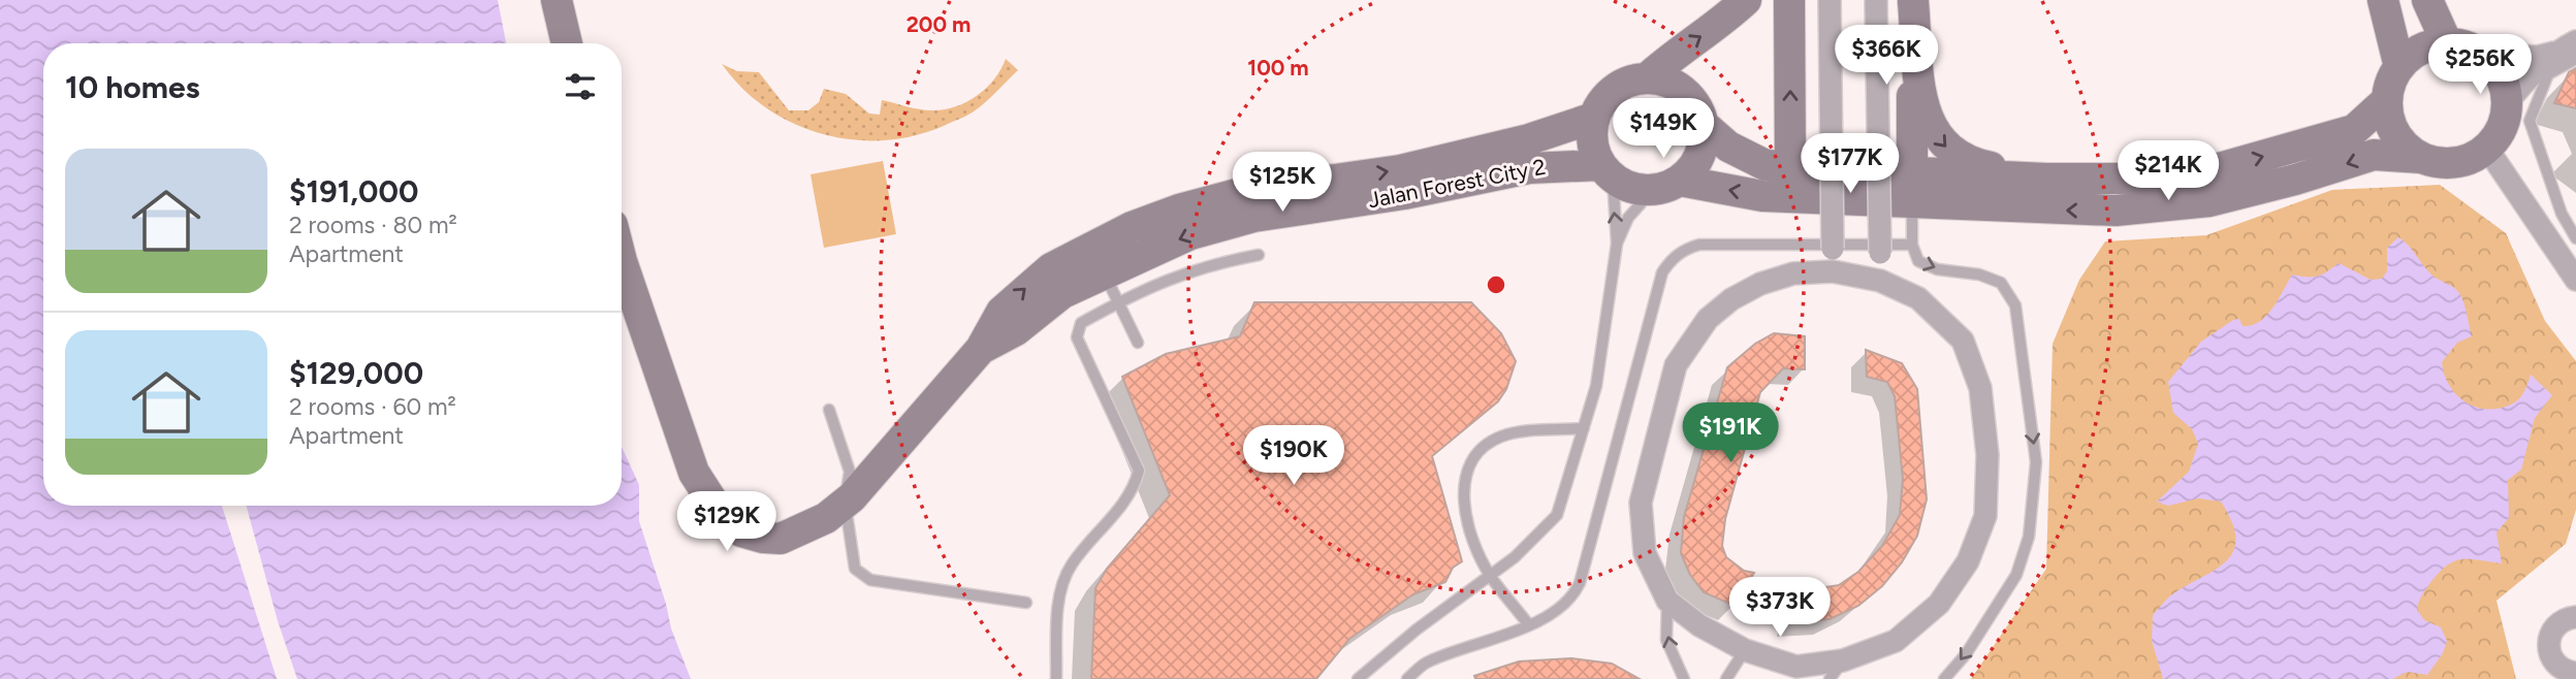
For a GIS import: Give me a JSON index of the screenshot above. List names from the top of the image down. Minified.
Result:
{"streets":{"street":["Jalan Forest City 2"]},"page":{"price":["$366K","$256K","$149K","$177K","$214K","$125K","$191K","$190K","$129K","$373K"],"heading":"10 homes","list":[{"name":"$191,000","note":"2 rooms · 80 m² · Apartment"},{"name":"$129,000","note":"2 rooms · 60 m² · Apartment"}]},"rings":["200 m","100 m"]}
